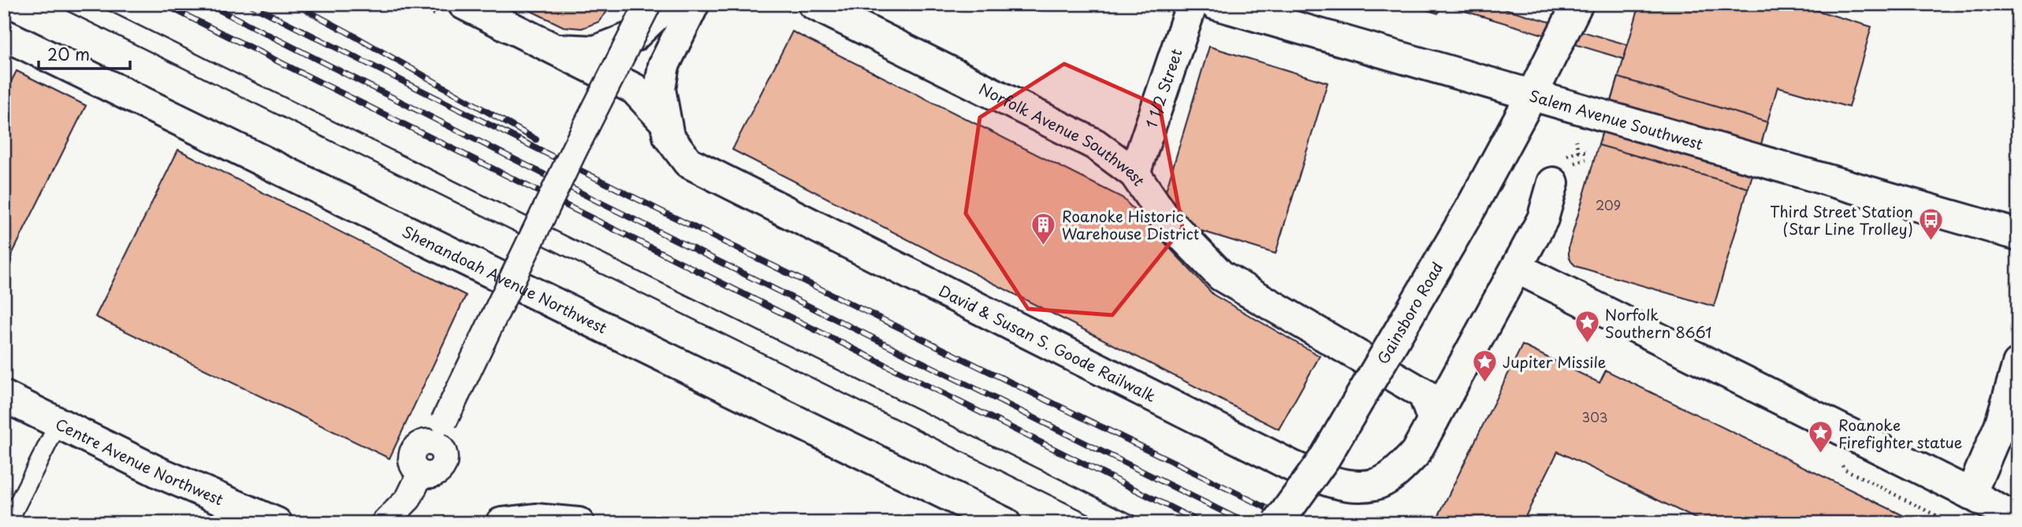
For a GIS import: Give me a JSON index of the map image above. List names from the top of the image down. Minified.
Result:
{"streets":{"street":["1 1/2 Street","Salem Avenue Southwest","Norfolk Avenue Southwest","Shenandoah Avenue Northwest","Gainsboro Road","David & Susan S. Goode Railwalk","Centre Avenue Northwest"]},"crossings":[["1 1/2 Street","Norfolk Avenue Southwest"],["Salem Avenue Southwest","Gainsboro Road"],["Norfolk Avenue Southwest","David & Susan S. Goode Railwalk"]],"places":{"bus stop":["Third Street Station (Star Line Trolley)"],"building":["Roanoke Historic Warehouse District"],"place":["Norfolk Southern 8661","Jupiter Missile","Roanoke Firefighter statue"]},"house_numbers":["209","303"],"scale_bar":"20 m"}
